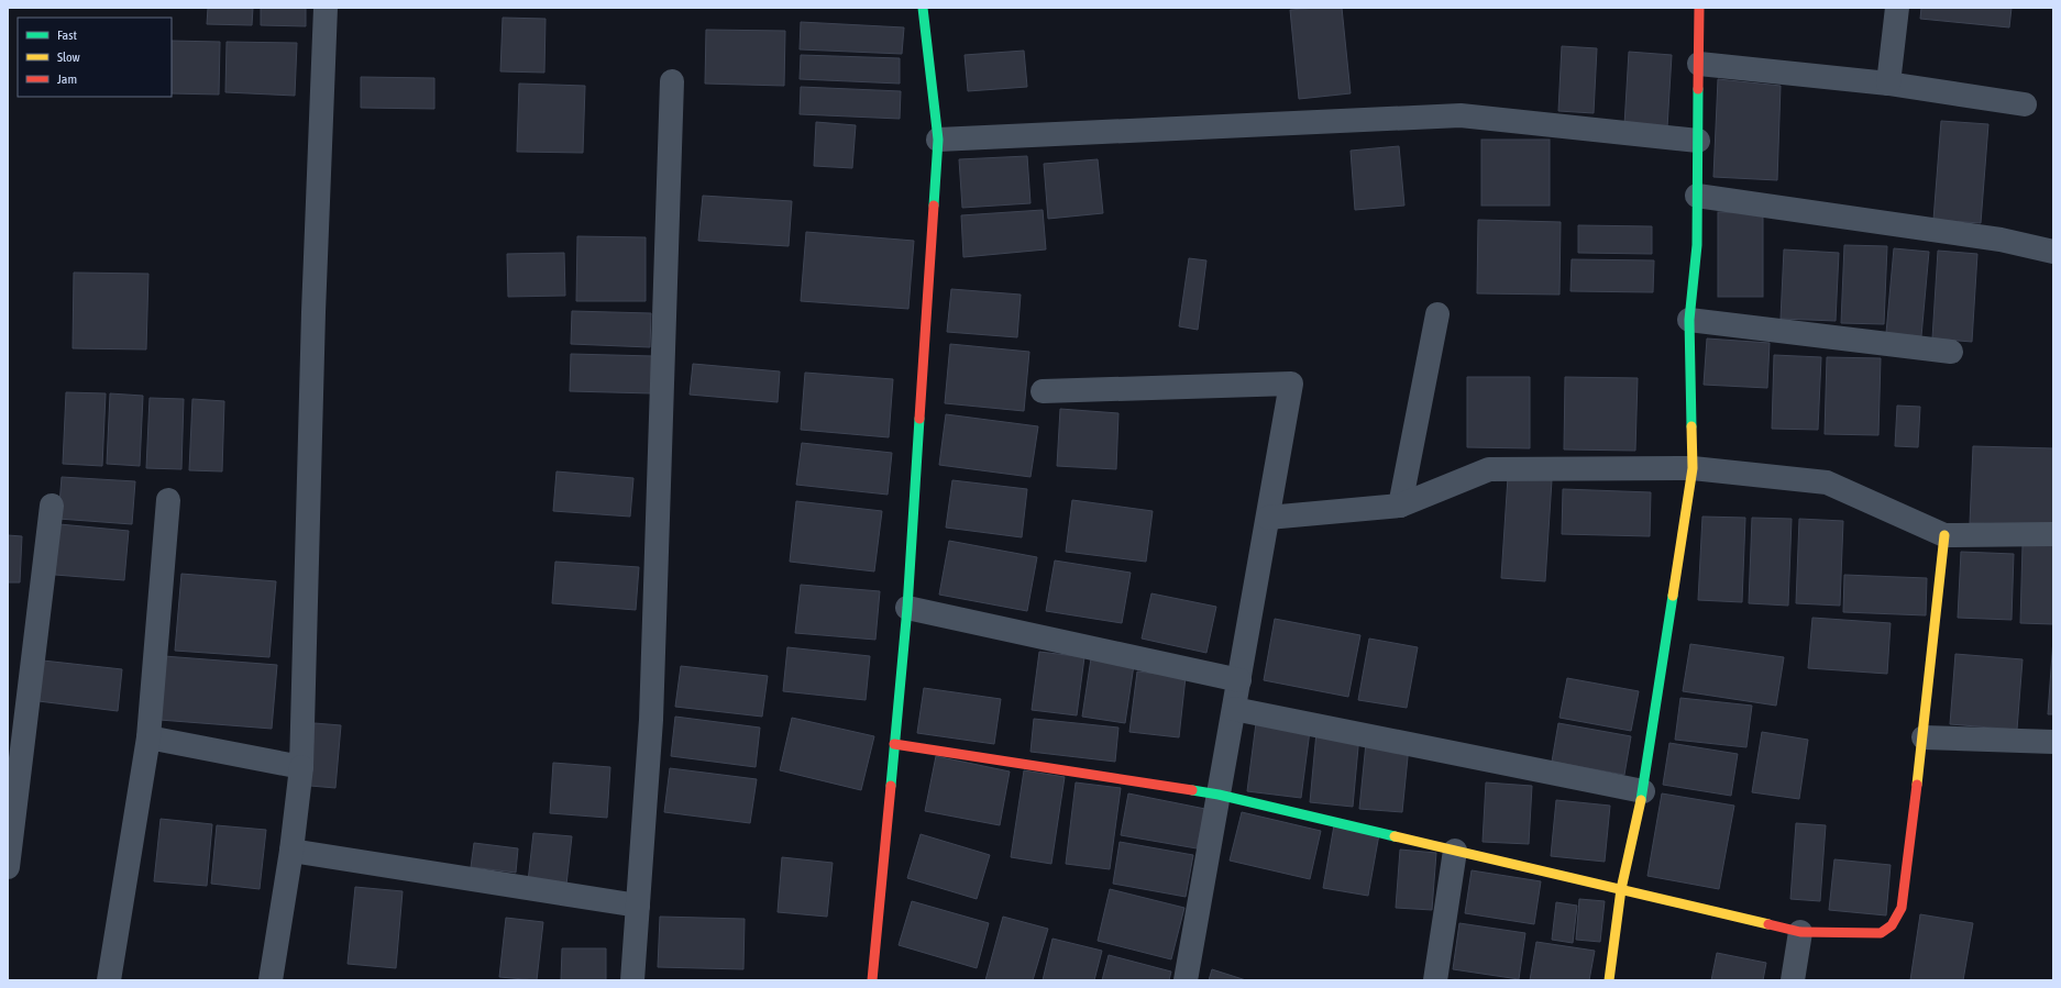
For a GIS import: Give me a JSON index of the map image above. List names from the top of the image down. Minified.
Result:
{"legend":["Fast","Slow","Jam"]}
